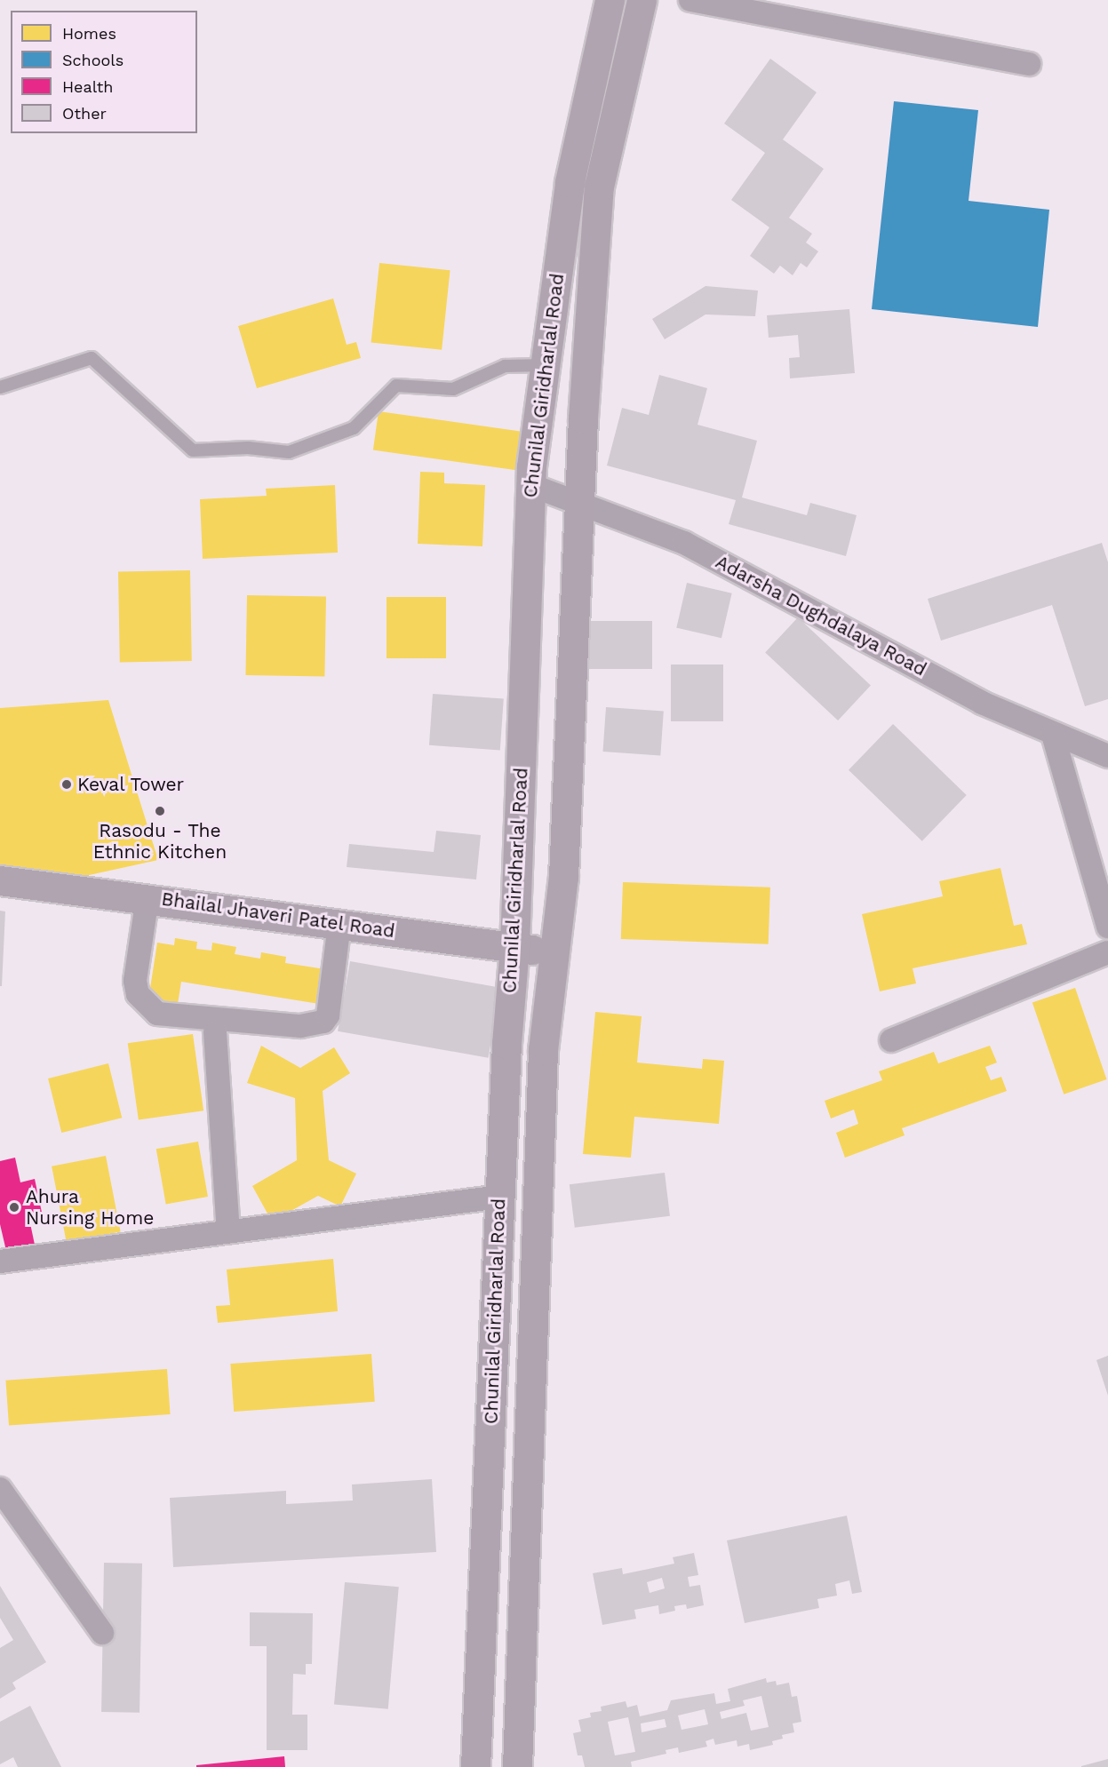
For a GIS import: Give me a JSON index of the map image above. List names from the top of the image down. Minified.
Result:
{"streets":{"main road":["Chunilal Giridharlal Road","Bhailal Jhaveri Patel Road"],"street":["Adarsha Dughdalaya Road"]},"crossings":[["Chunilal Giridharlal Road","Adarsha Dughdalaya Road"],["Chunilal Giridharlal Road","Bhailal Jhaveri Patel Road"]],"places":["Keval Tower","Rasodu - The Ethnic Kitchen","Ahura Nursing Home"],"legend":["Homes","Schools","Health","Other"]}
